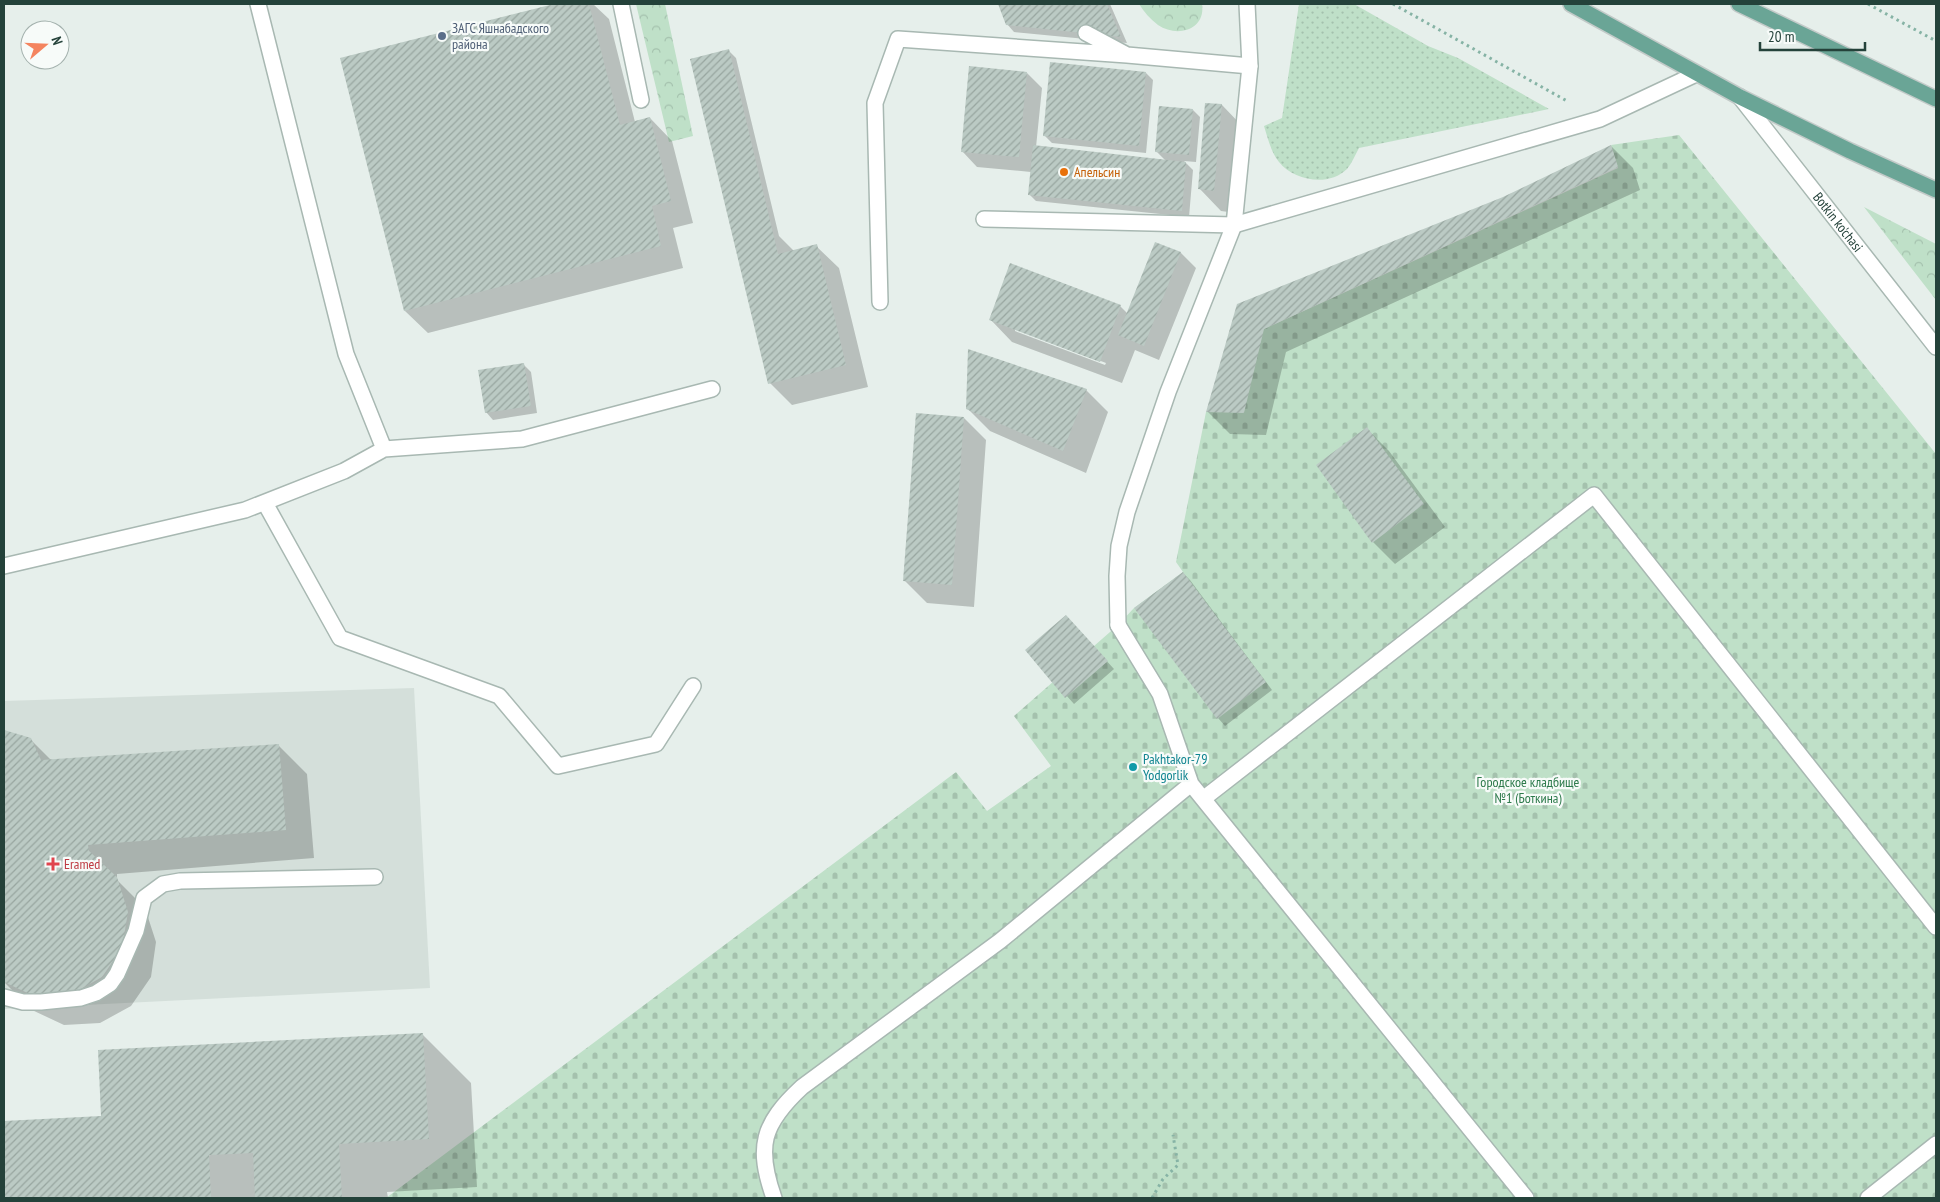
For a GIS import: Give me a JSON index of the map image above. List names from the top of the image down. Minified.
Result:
{"streets":{"main road":["Botkin ko'chasi"]},"parks":["Городское кладбище №1 (Боткина)"],"places":{"other":["ЗАГС Яшнабадского района","Апельсин","Pakhtakor-79 Yodgorlik"],"health":["Eramed"]},"scale_bar":"20 m","north":"right"}
